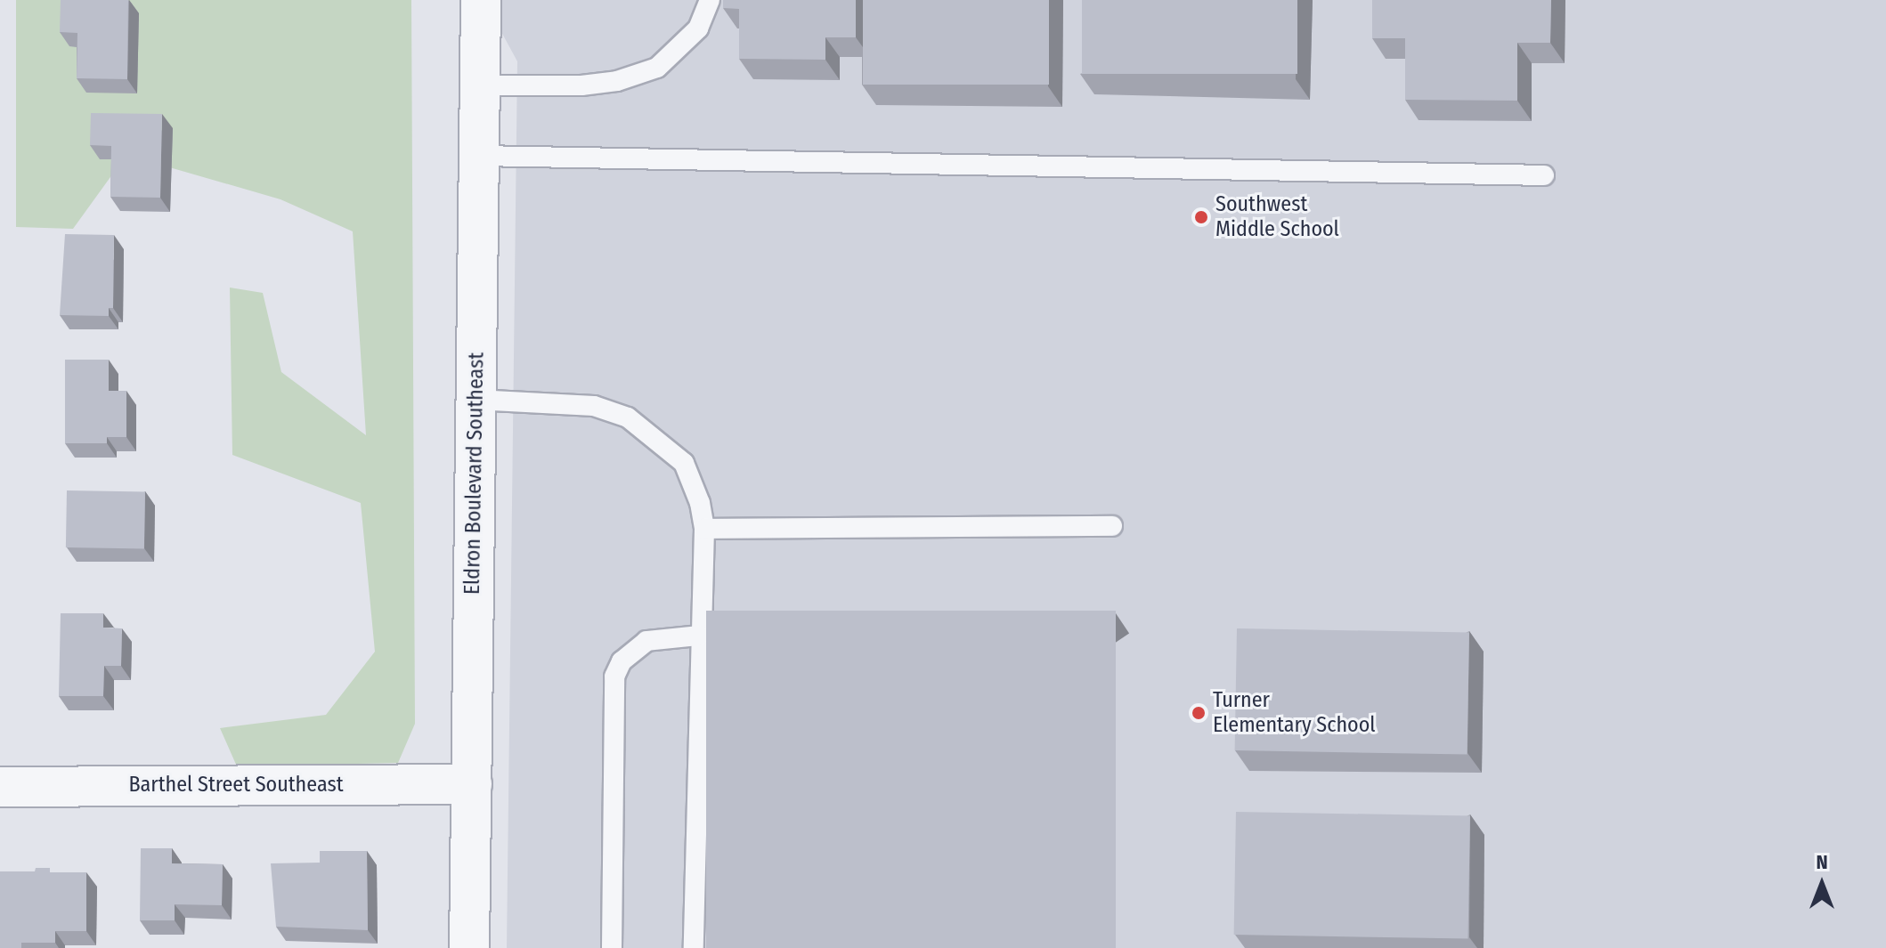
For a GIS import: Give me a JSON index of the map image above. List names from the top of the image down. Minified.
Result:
{"streets":{"street":["Eldron Boulevard Southeast","Barthel Street Southeast"]},"crossings":[["Eldron Boulevard Southeast","Barthel Street Southeast"]],"places":["Southwest Middle School","Turner Elementary School"],"north":"top"}
